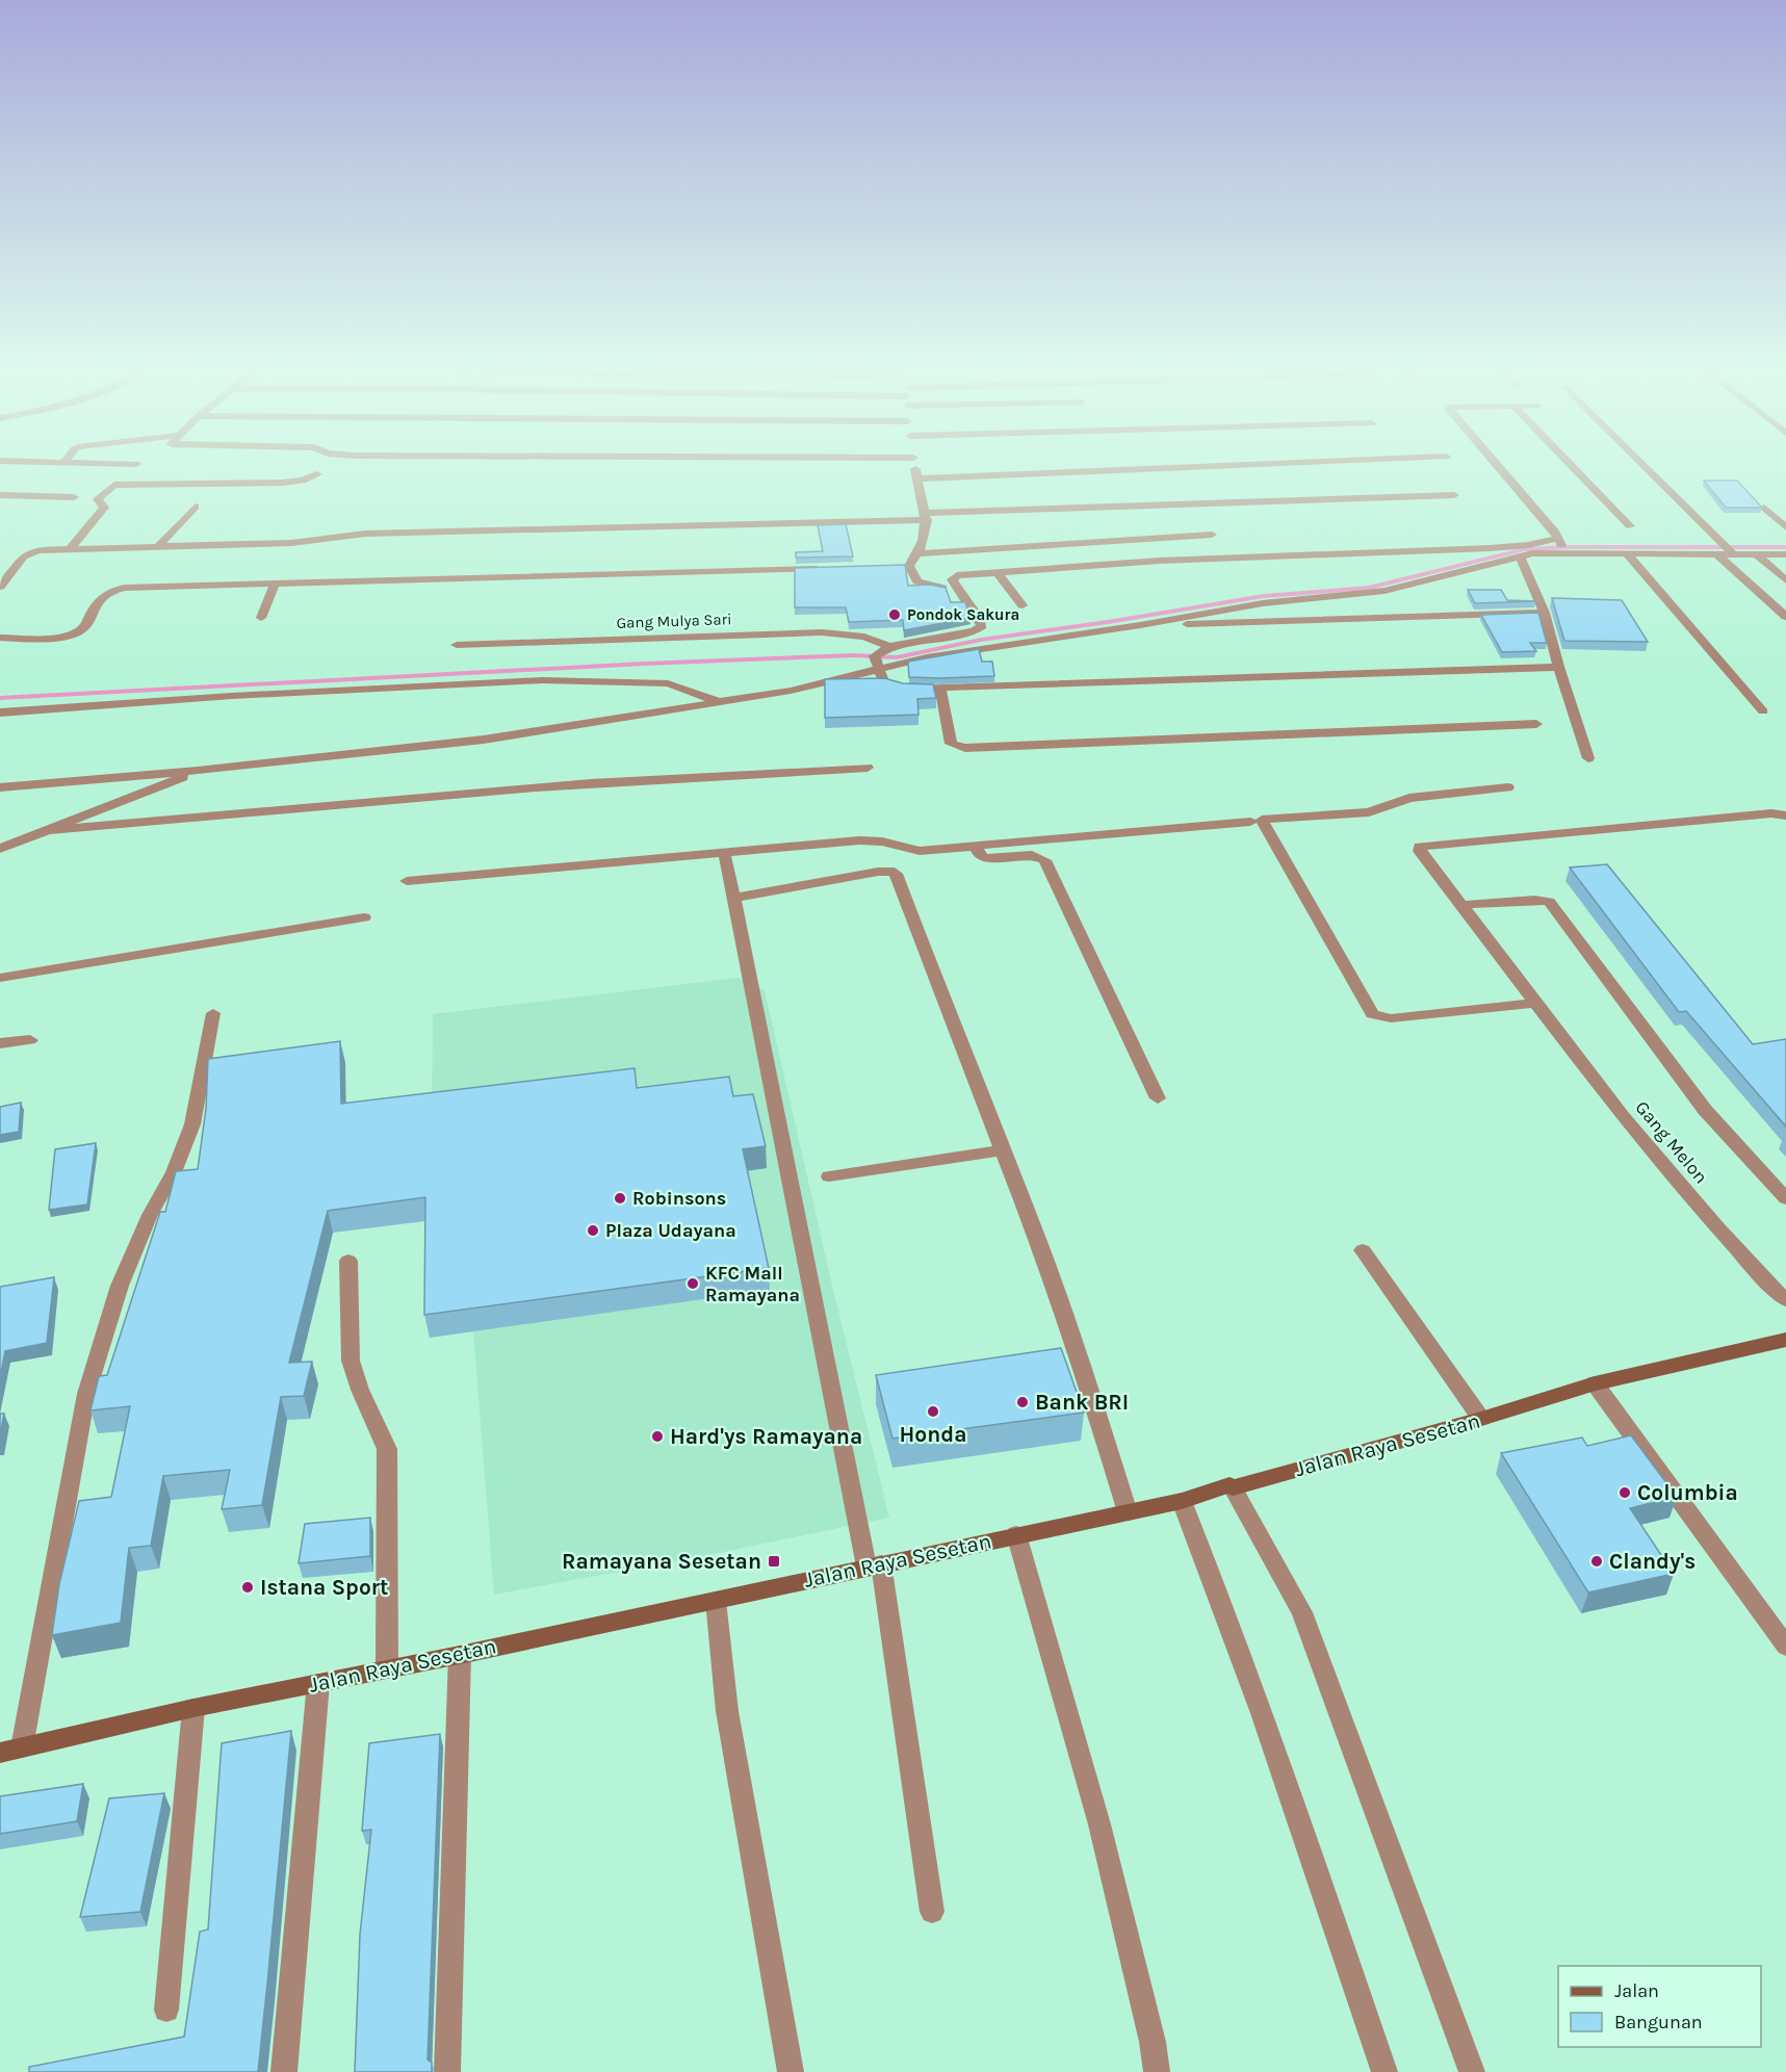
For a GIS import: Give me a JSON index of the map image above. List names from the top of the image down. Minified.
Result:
{"streets":{"main road":["Jalan Raya Sesetan"],"street":["Gang Mulya Sari","Gang Melon"]},"places":{"other":["Pondok Sakura","Robinsons","Plaza Udayana","KFC Mall Ramayana","Bank BRI","Honda","Hard'ys Ramayana","Columbia","Clandy's","Istana Sport"],"transit":["Ramayana Sesetan"]},"legend":["Jalan","Bangunan"]}
